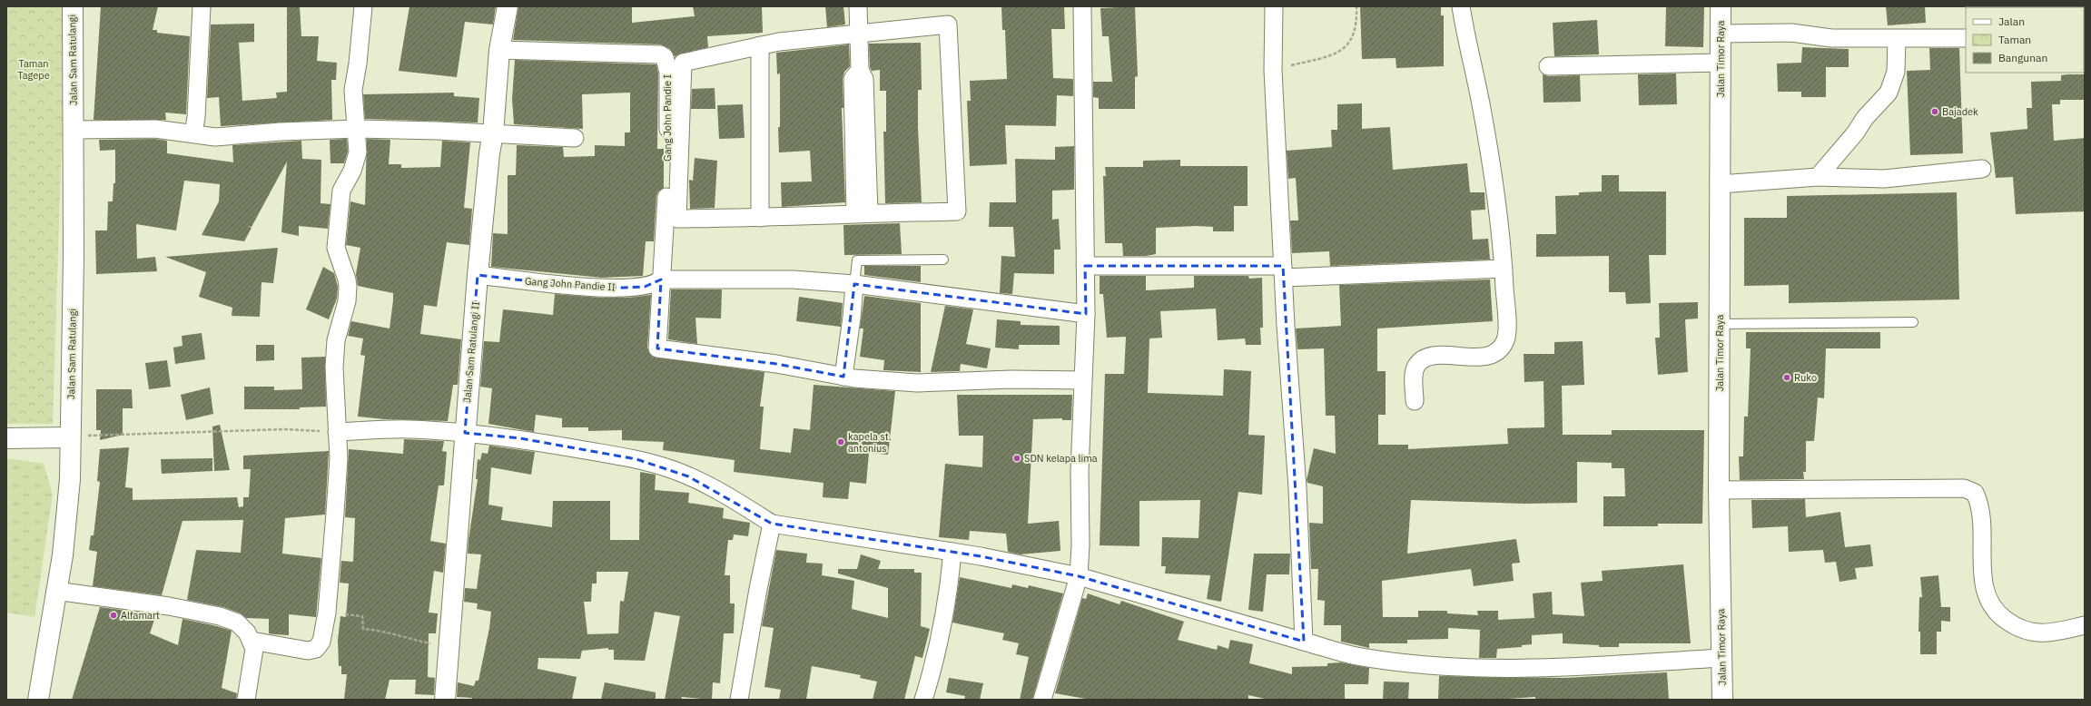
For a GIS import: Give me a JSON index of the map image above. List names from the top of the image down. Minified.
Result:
{"streets":{"main road":["Jalan Timor Raya","Jalan Sam Ratulangi","Jalan Sam Ratulangi II"],"street":["Gang John Pandie I","Gang John Pandie II"]},"crossings":[["Gang John Pandie I","Gang John Pandie II"],["Gang John Pandie I","Jalan Sam Ratulangi II"],["Gang John Pandie II","Jalan Sam Ratulangi II"]],"parks":["Taman Tagepe"],"places":["Bajadek","Ruko","kapela st. antonius","SDN kelapa lima","Alfamart"],"legend":["Jalan","Taman","Bangunan"]}
